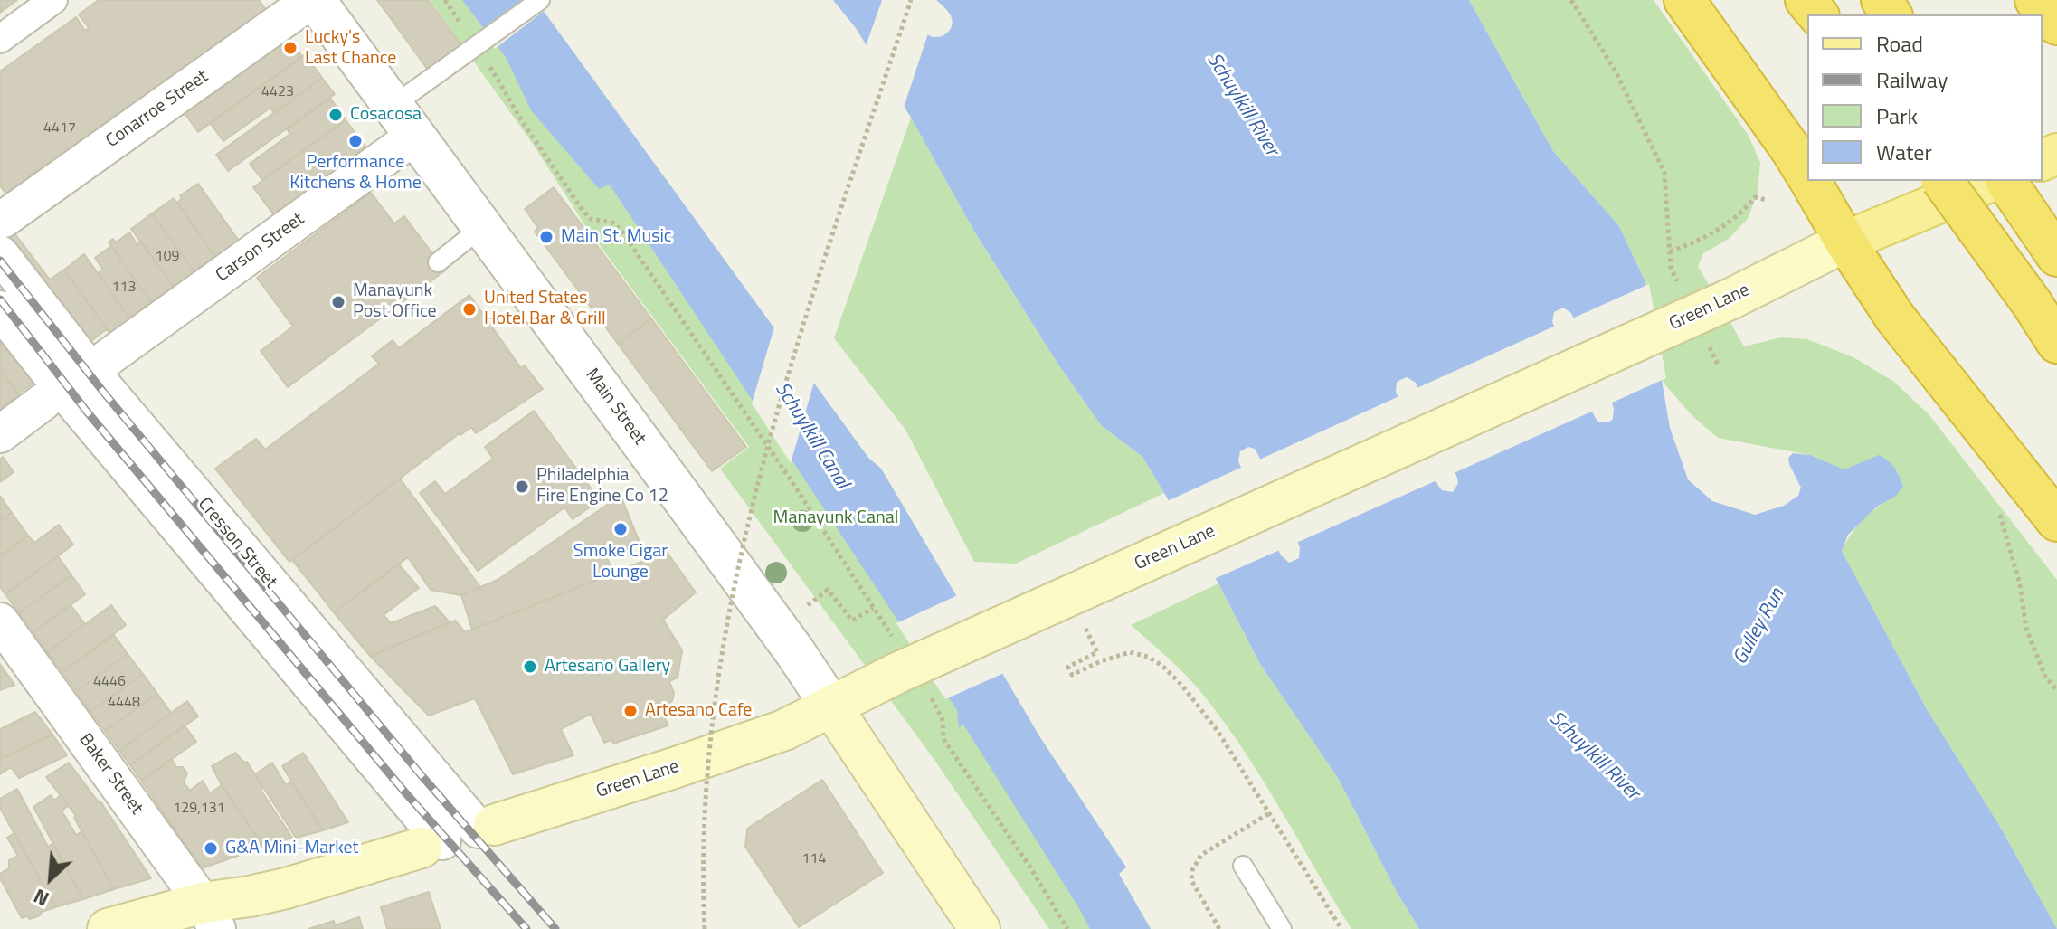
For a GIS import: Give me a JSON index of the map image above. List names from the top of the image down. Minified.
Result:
{"streets":{"main road":["Green Lane","Main Street"],"street":["Conarroe Street","Carson Street","Cresson Street","Baker Street"]},"crossings":[["Conarroe Street","Main Street"],["Conarroe Street","Cresson Street"],["Carson Street","Main Street"],["Green Lane","Main Street"],["Green Lane","Cresson Street"]],"water":["Schuylkill River","Schuylkill Canal","Gulley Run"],"parks":["Manayunk Canal"],"places":["Lucky's Last Chance","Cosacosa","Performance Kitchens & Home","Main St. Music","Manayunk Post Office","United States Hotel Bar & Grill","Philadelphia Fire Engine Co 12","Smoke Cigar Lounge","Artesano Gallery","Artesano Cafe","G&A Mini-Market"],"house_numbers":["4423","4417","109","113","4446","4448","129,131","114"],"legend":["Road","Railway","Park","Water"],"north":"bottom left"}
